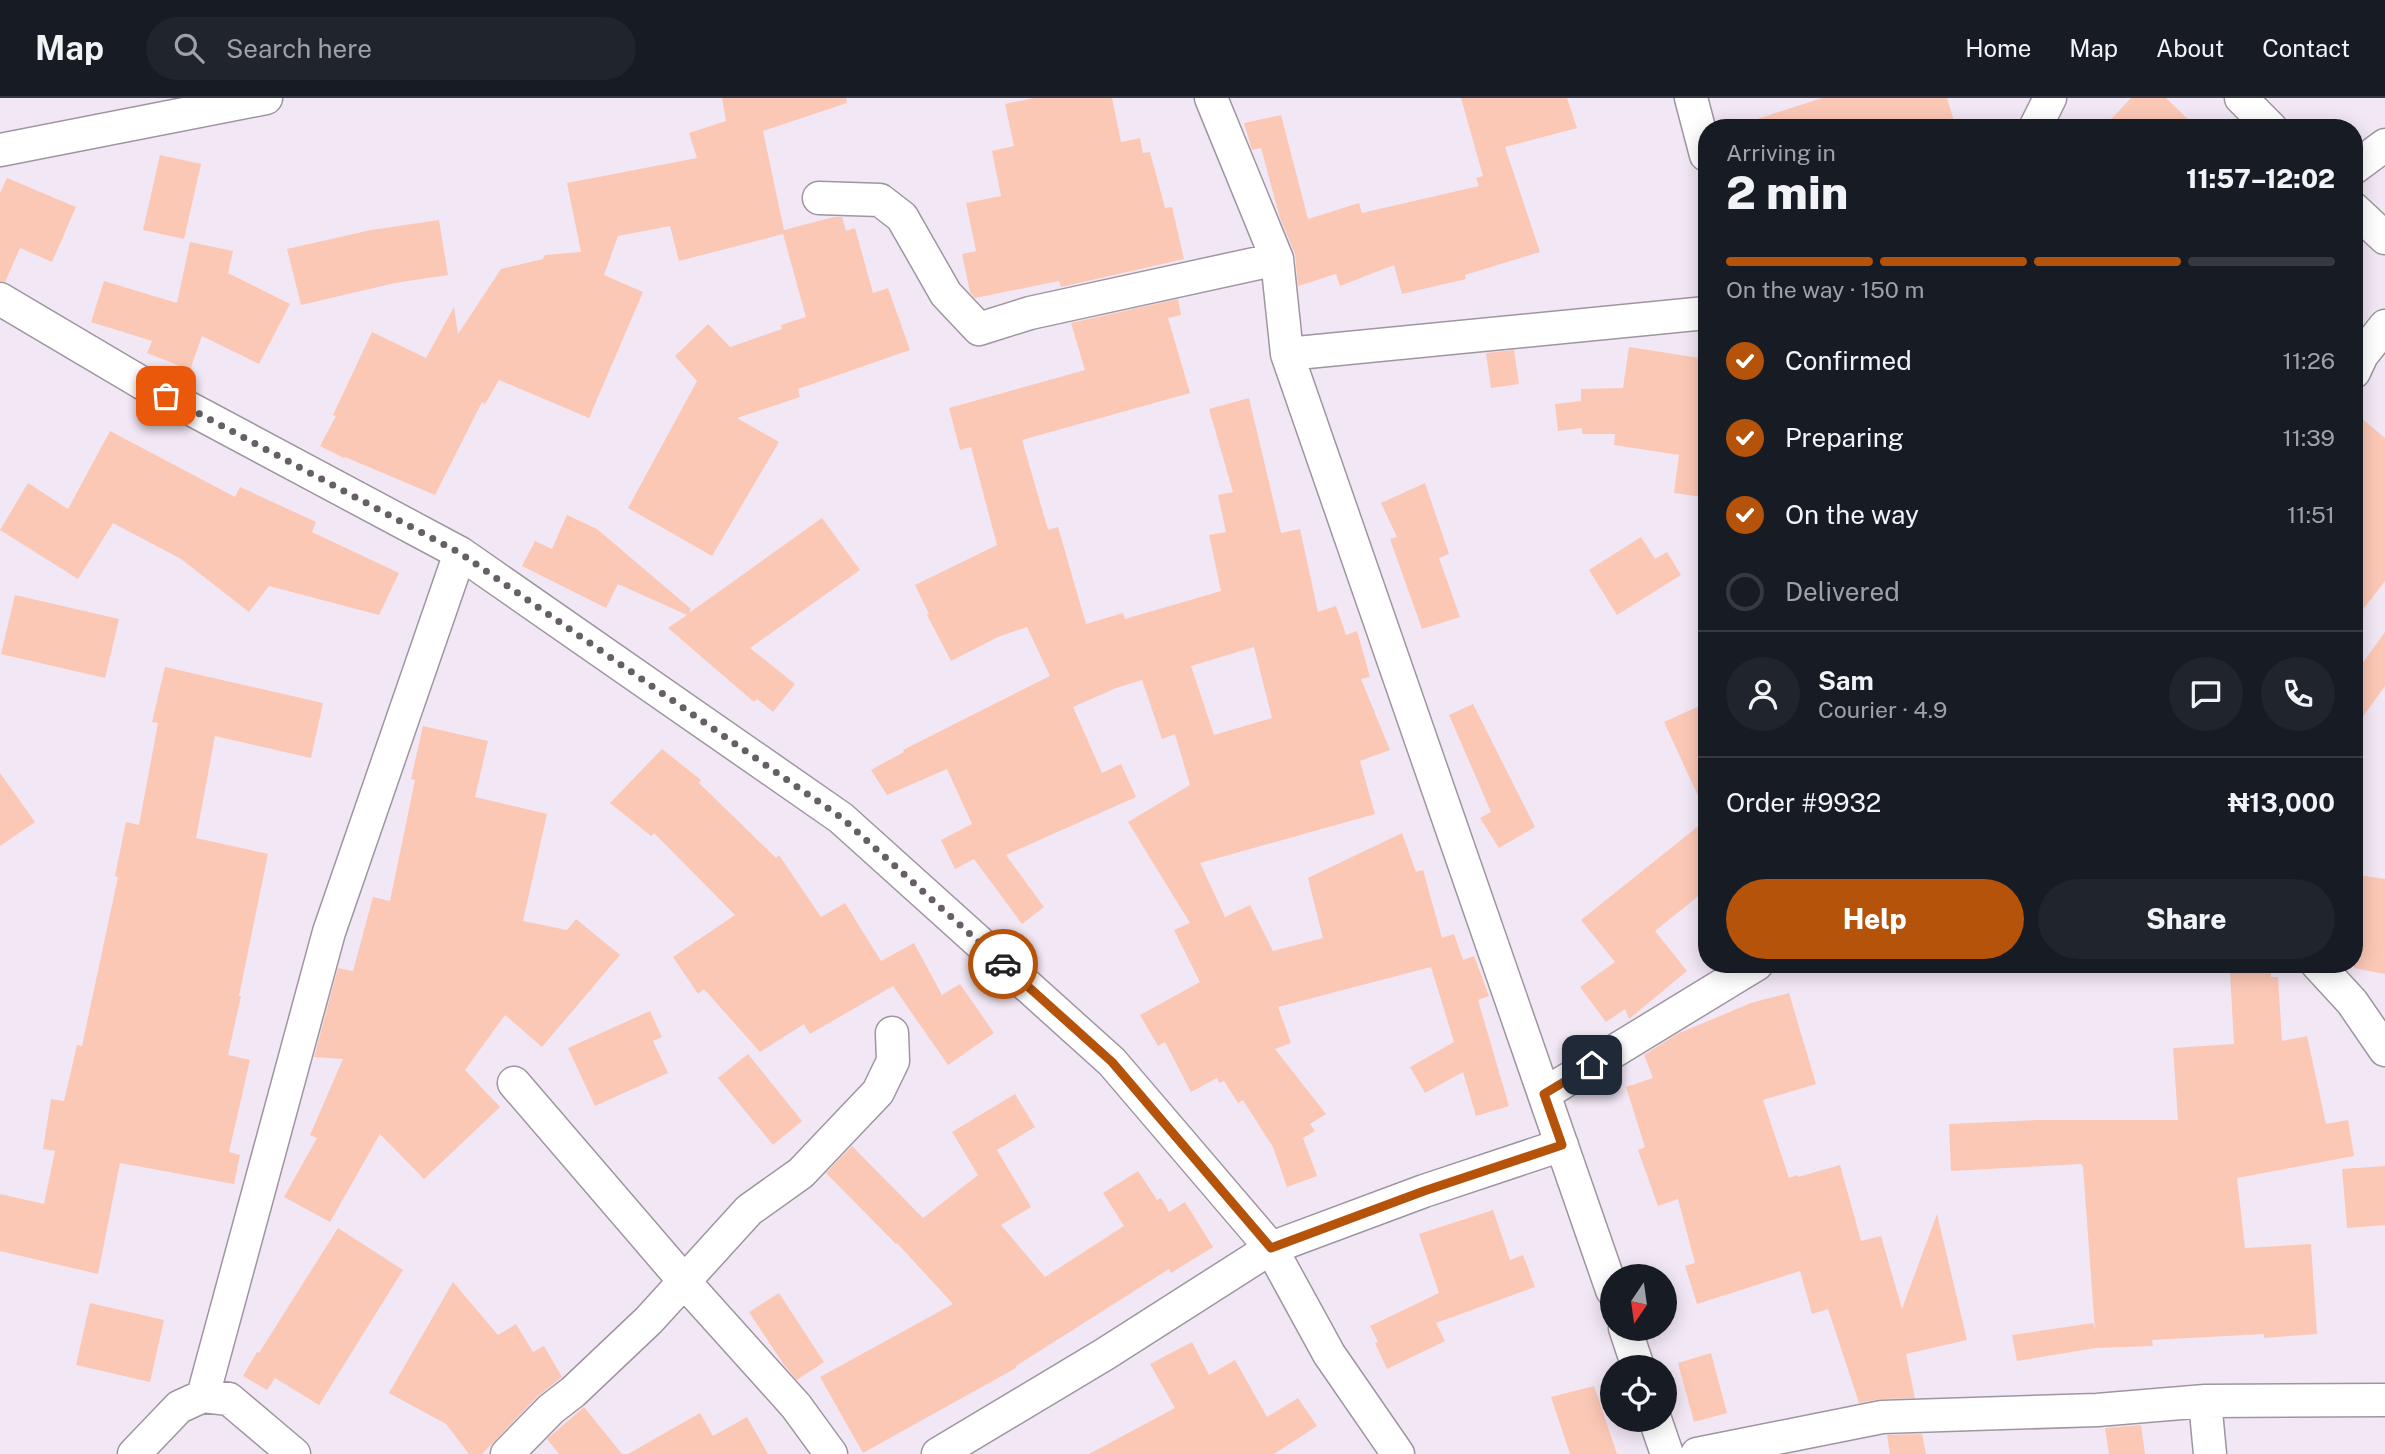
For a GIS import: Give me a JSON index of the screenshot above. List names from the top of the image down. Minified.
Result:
{"north":"bottom","page":{"header":"Map","search":"Search here","nav":["Home","Map","About","Contact"],"heading":["2 min","Arriving in","11:57–12:02"],"panel":["Sam","Courier · 4.9","Order #9932","₦13,000"],"bar":"On the way · 150 m","list":[["Confirmed","11:26"],["Preparing","11:39"],["On the way","11:51"],"Delivered"],"buttons":["Help","Share"]}}
